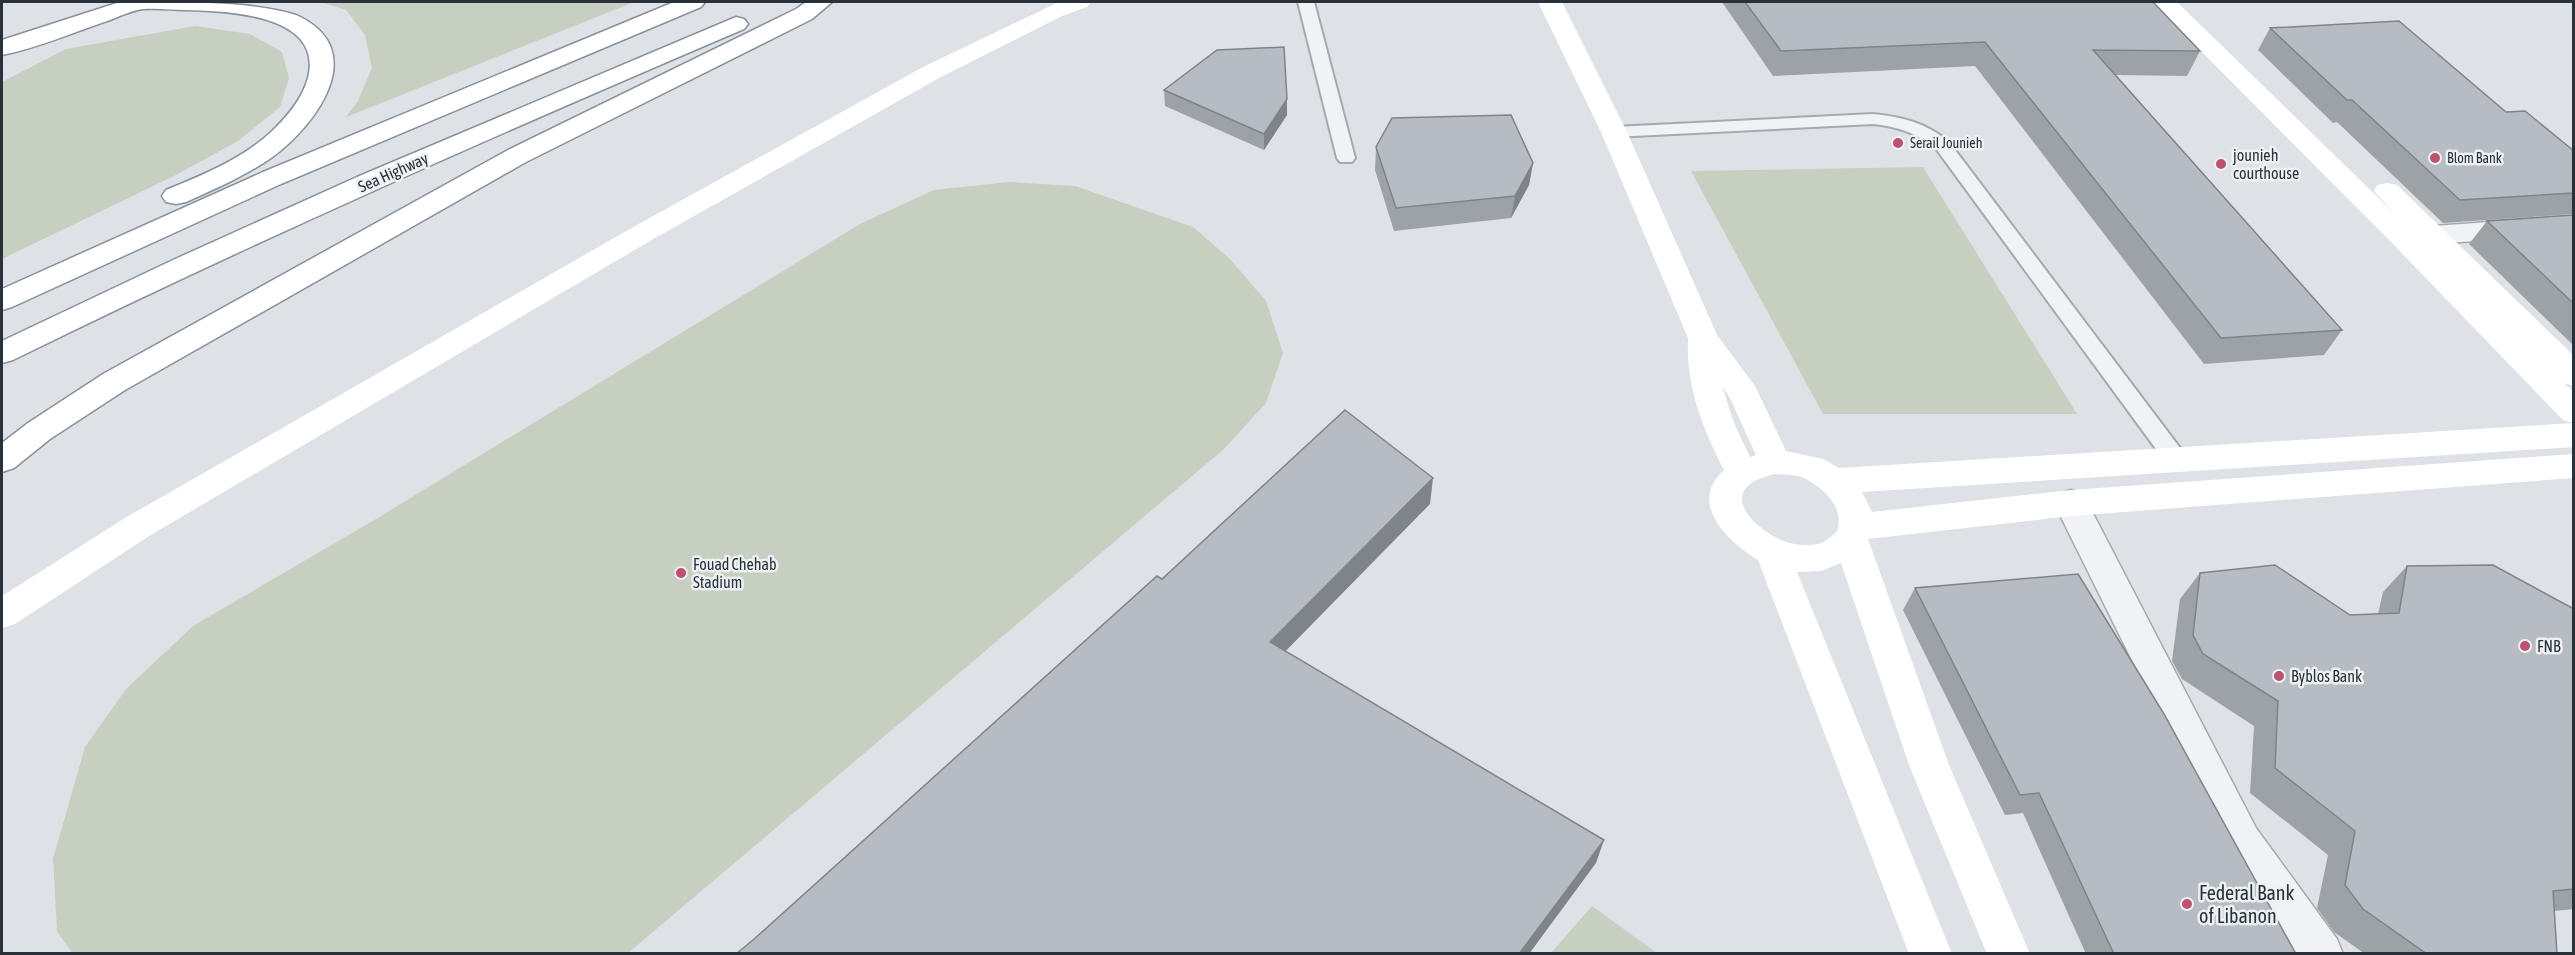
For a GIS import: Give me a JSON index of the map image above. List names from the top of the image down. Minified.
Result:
{"streets":{"main road":["Sea Highway"]},"places":["Serail Jounieh","Blom Bank","jounieh courthouse","Fouad Chehab Stadium","FNB","Byblos Bank","Federal Bank of Libanon"]}
